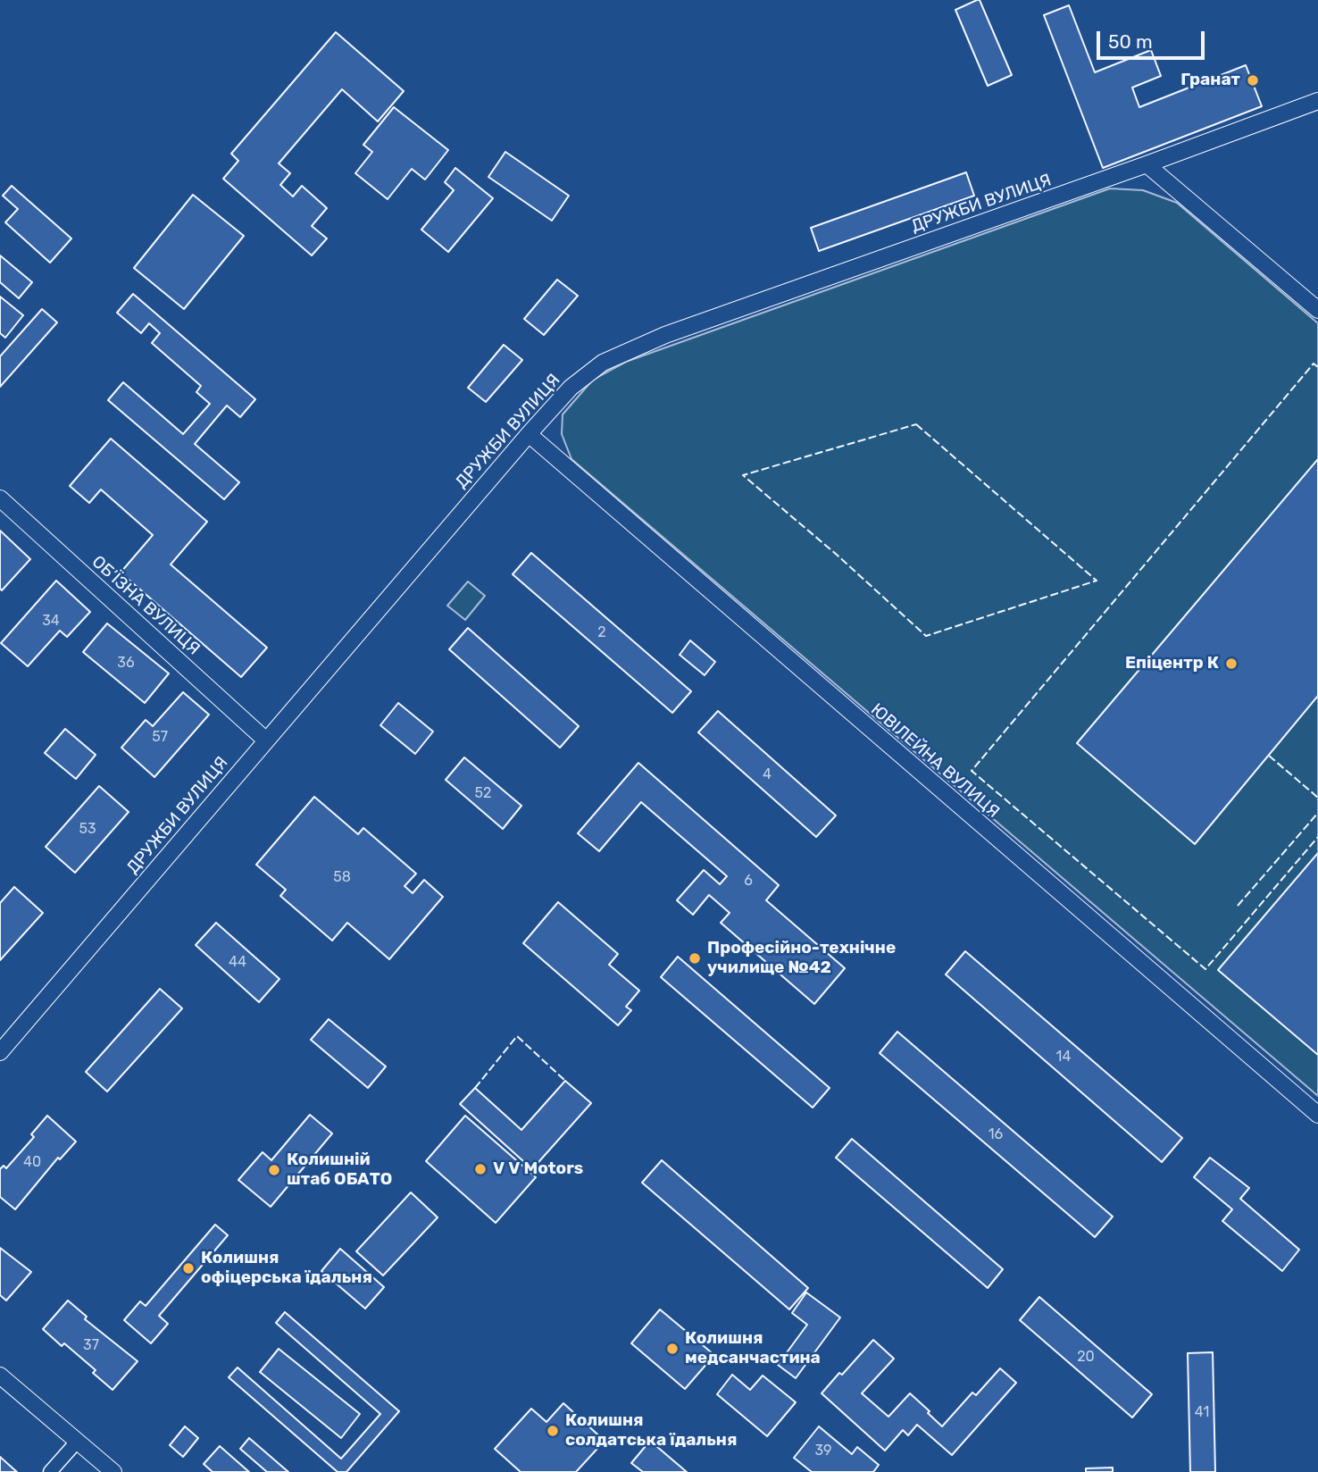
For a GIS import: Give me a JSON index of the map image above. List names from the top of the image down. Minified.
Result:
{"streets":{"street":["ДРУЖБИ ВУЛИЦЯ","ОБ’ЇЗНА ВУЛИЦЯ","ЮВІЛЕЙНА ВУЛИЦЯ"]},"crossings":[["ДРУЖБИ ВУЛИЦЯ","ОБ’ЇЗНА ВУЛИЦЯ"],["ДРУЖБИ ВУЛИЦЯ","ЮВІЛЕЙНА ВУЛИЦЯ"]],"places":["Гранат","Епіцентр К","Професійно-технічне училище №42","V V Motors","Колишній штаб ОБАТО","Колишня офіцерська їдальня","Колишня медсанчастина","Колишня солдатська їдальня"],"house_numbers":["34","2","36","57","4","52","53","58","6","44","14","16","40","37","20","41","39"],"scale_bar":"50 m"}
